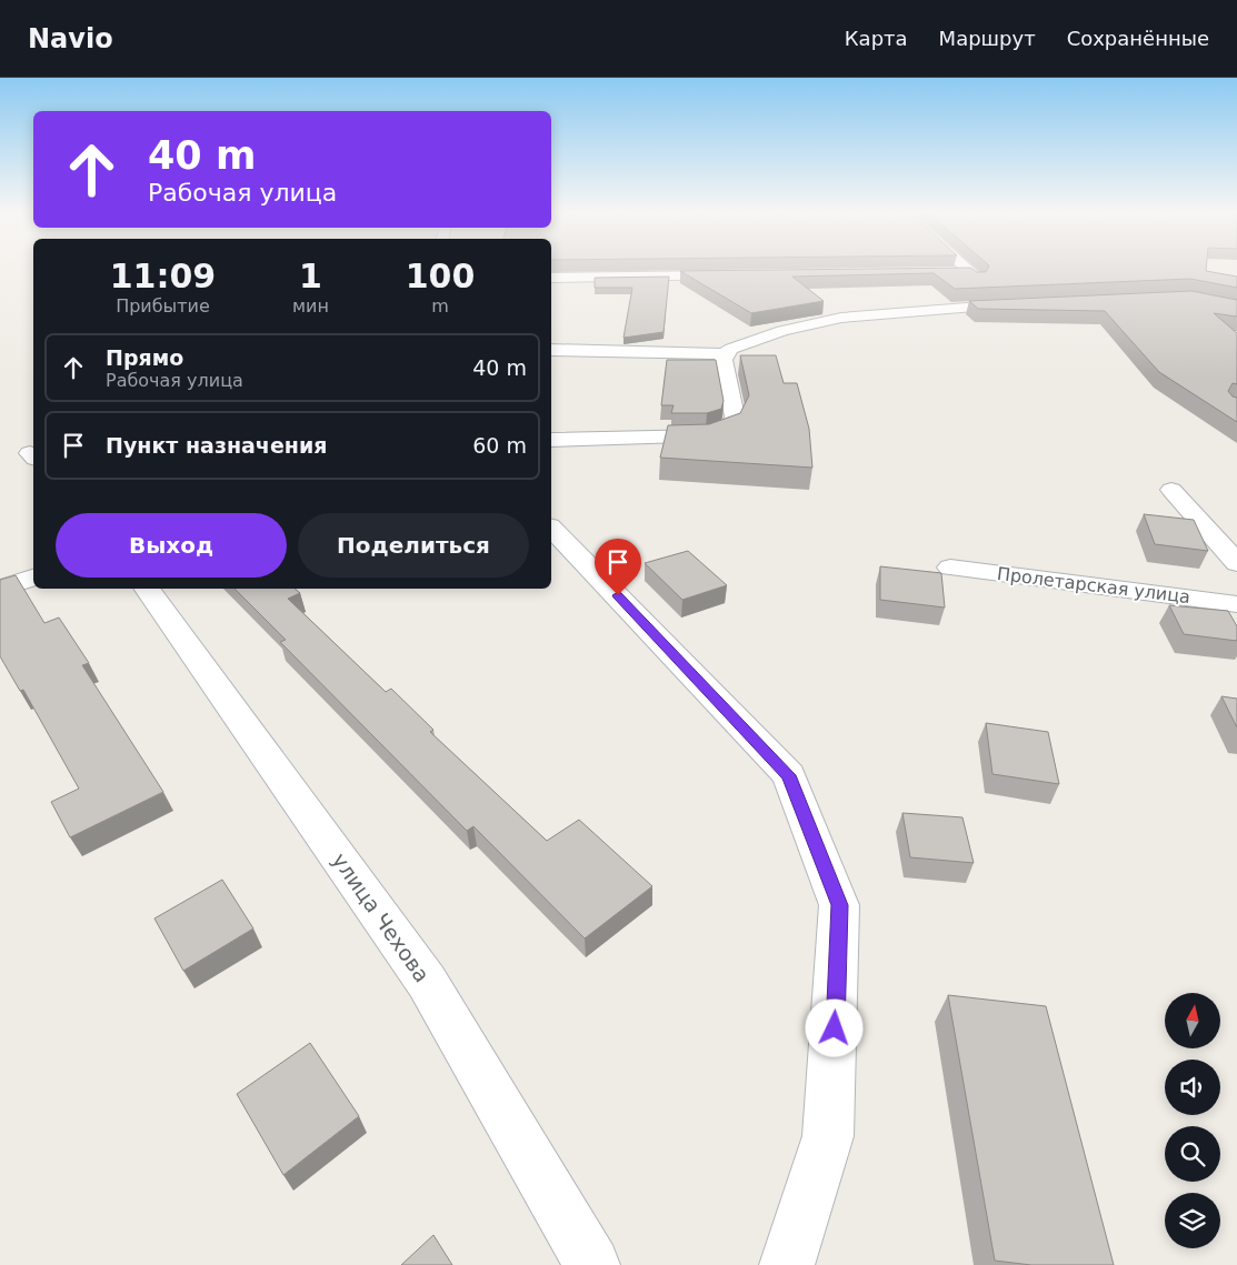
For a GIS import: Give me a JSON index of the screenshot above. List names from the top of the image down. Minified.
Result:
{"streets":{"street":["Пролетарская улица","улица Чехова"]},"north":"top","page":{"header":"Navio","nav":["Карта","Маршрут","Сохранённые"],"turn":["40 m","Рабочая улица"],"eta":["11:09","Прибытие","1","мин","100","m"],"list":[{"name":"Прямо","note":"Рабочая улица","value":"40 m"},{"name":"Пункт назначения","value":"60 m"}],"buttons":["Выход","Поделиться"]}}
